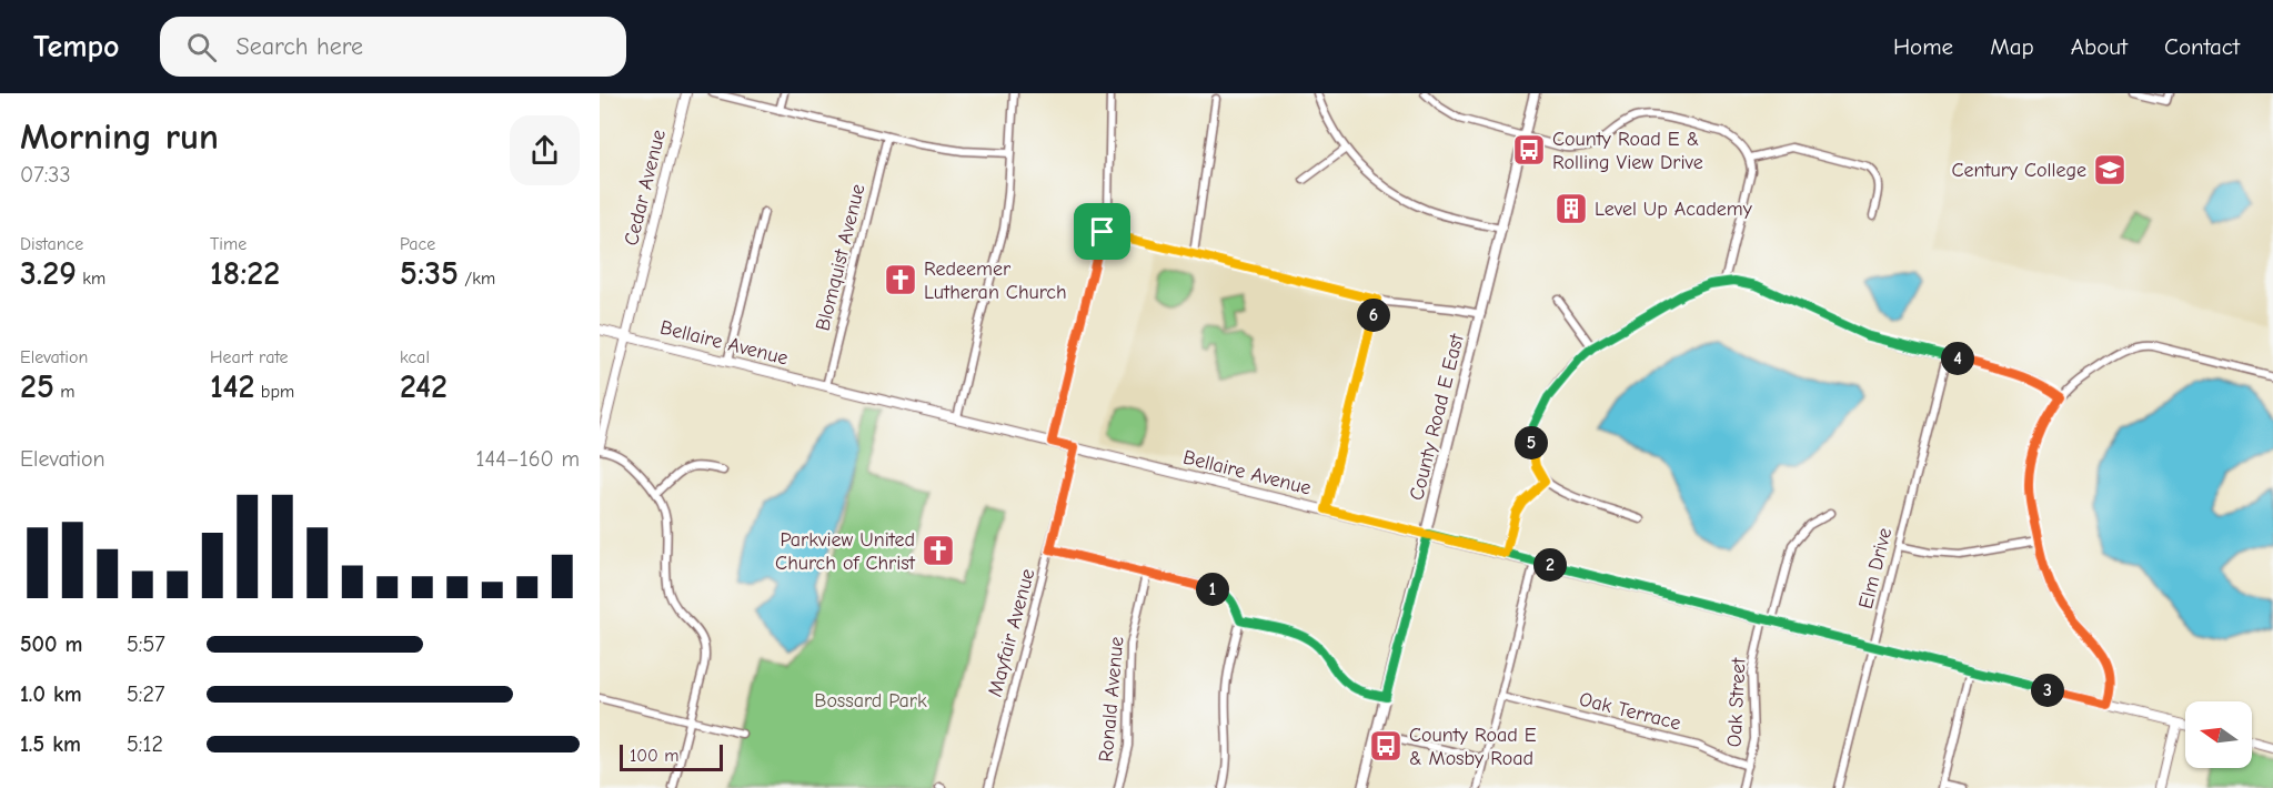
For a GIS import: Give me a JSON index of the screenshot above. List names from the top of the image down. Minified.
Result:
{"streets":{"main road":["County Road E East"],"street":["Cedar Avenue","Blomquist Avenue","Bellaire Avenue","Elm Drive","Mayfair Avenue","Ronald Avenue","Oak Street","Oak Terrace"]},"crossings":[["Cedar Avenue","Bellaire Avenue"],["Blomquist Avenue","Bellaire Avenue"],["Bellaire Avenue","County Road E East"],["Bellaire Avenue","Elm Drive"],["Bellaire Avenue","Mayfair Avenue"],["Bellaire Avenue","Oak Street"],["Oak Street","Oak Terrace"]],"parks":["Bossard Park"],"places":{"bus stop":["County Road E & Rolling View Drive","County Road E & Mosby Road"],"school or university":["Century College"],"building":["Level Up Academy"],"church":["Redeemer Lutheran Church","Parkview United Church of Christ"]},"scale_bar":"100 m","north":"left","page":{"header":"Tempo","search":"Search here","nav":["Home","Map","About","Contact"],"heading":["Morning run","07:33"],"stats":[["Distance","3.29 km"],["Time","18:22"],["Pace","5:35 /km"],["Elevation","25 m"],["Heart rate","142 bpm"],["kcal","242"]],"pins":["6","4","5","2","1","3"],"chart":["Elevation","144–160 m"],"list":[{"name":"500 m","note":"5:57"},{"name":"1.0 km","note":"5:27"},{"name":"1.5 km","note":"5:12"}],"scale":"100 m"}}
